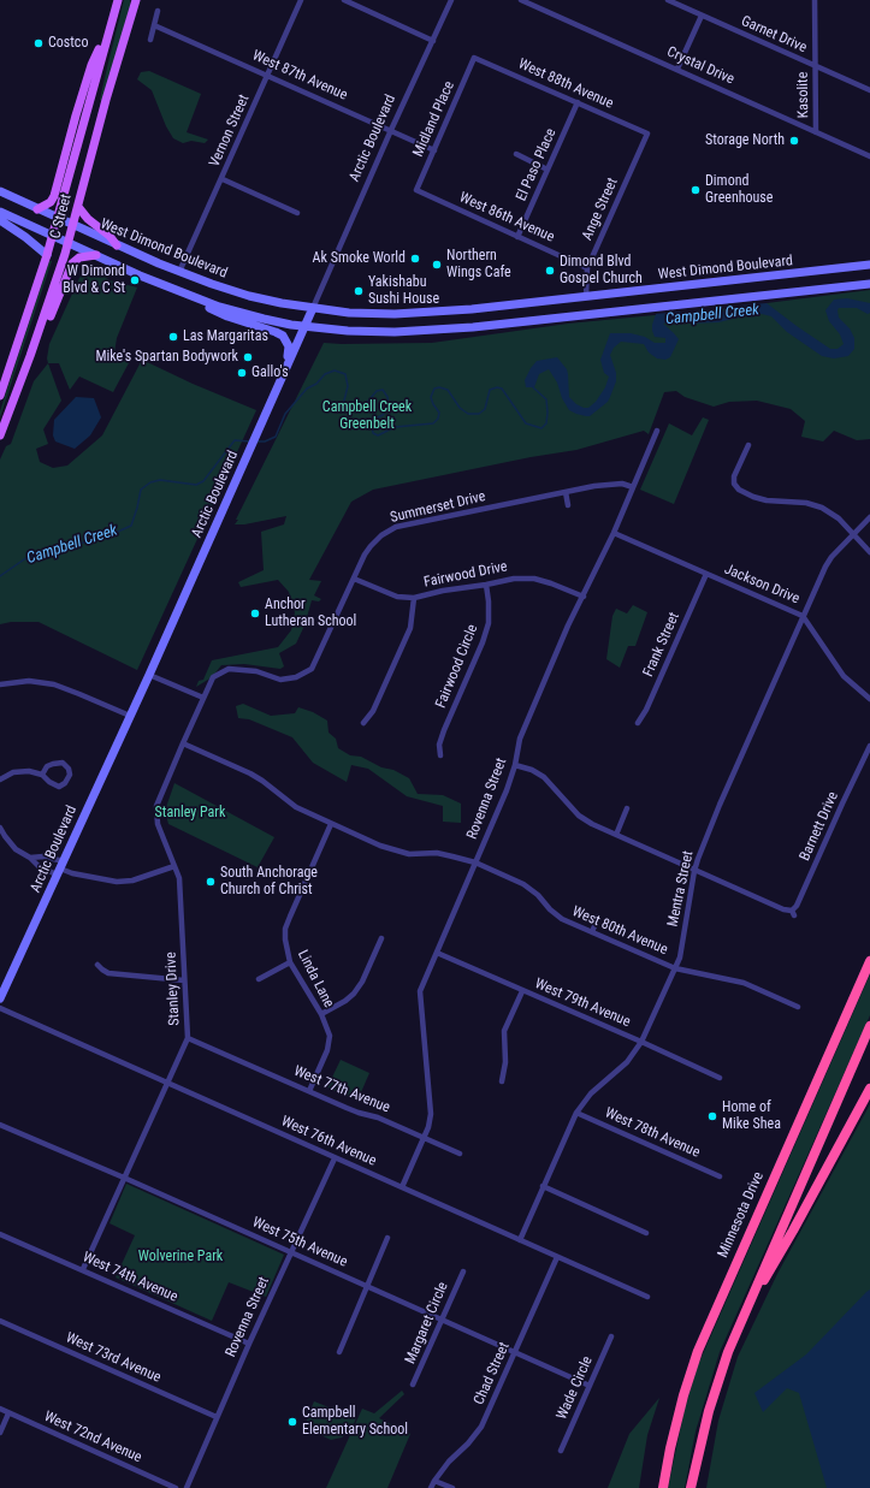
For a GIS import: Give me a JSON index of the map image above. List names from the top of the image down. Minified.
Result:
{"streets":{"highway":["Minnesota Drive"],"main road":["Arctic Boulevard","C Street","West Dimond Boulevard"],"street":["Garnet Drive","Crystal Drive","West 87th Avenue","West 88th Avenue","Kasolite","Midland Place","Vernon Street","El Paso Place","Ange Street","West 86th Avenue","Summerset Drive","Fairwood Drive","Jackson Drive","Frank Street","Fairwood Circle","Rovenna Street","Barnett Drive","Mentra Street","West 80th Avenue","Linda Lane","Stanley Drive","West 79th Avenue","West 77th Avenue","West 78th Avenue","West 76th Avenue","West 75th Avenue","West 74th Avenue","Margaret Circle","West 73rd Avenue","Chad Street","Wade Circle","West 72nd Avenue"]},"crossings":[["Garnet Drive","Kasolite"],["Crystal Drive","Kasolite"],["West 87th Avenue","Midland Place"],["West 87th Avenue","Vernon Street"],["West 87th Avenue","Arctic Boulevard"],["West 88th Avenue","Midland Place"],["West 88th Avenue","El Paso Place"],["West 88th Avenue","Ange Street"],["Midland Place","West 86th Avenue"],["Vernon Street","West Dimond Boulevard"],["Arctic Boulevard","West Dimond Boulevard"],["El Paso Place","West 86th Avenue"],["Ange Street","West 86th Avenue"],["Ange Street","West Dimond Boulevard"],["C Street","West Dimond Boulevard"],["Summerset Drive","Fairwood Drive"],["Summerset Drive","Rovenna Street"],["Summerset Drive","Stanley Drive"],["Fairwood Drive","Fairwood Circle"],["Fairwood Drive","Rovenna Street"],["Jackson Drive","Frank Street"],["Jackson Drive","Rovenna Street"],["Jackson Drive","Mentra Street"],["Rovenna Street","West 80th Avenue"],["Rovenna Street","West 79th Avenue"],["Rovenna Street","West 77th Avenue"],["Rovenna Street","West 76th Avenue"],["Rovenna Street","West 75th Avenue"],["Rovenna Street","West 74th Avenue"],["Rovenna Street","West 73rd Avenue"],["Barnett Drive","Mentra Street"],["Mentra Street","West 80th Avenue"],["Mentra Street","West 79th Avenue"],["Mentra Street","West 78th Avenue"],["Mentra Street","West 76th Avenue"],["West 80th Avenue","Linda Lane"],["West 80th Avenue","Stanley Drive"],["Linda Lane","West 77th Avenue"],["Stanley Drive","West 77th Avenue"],["Stanley Drive","West 76th Avenue"],["Stanley Drive","West 75th Avenue"],["Stanley Drive","West 74th Avenue"],["West 76th Avenue","Chad Street"],["West 75th Avenue","Margaret Circle"],["West 75th Avenue","Chad Street"],["West 75th Avenue","Wade Circle"]],"water":["Campbell Creek"],"parks":["Campbell Creek Greenbelt","Stanley Park","Wolverine Park"],"places":["Costco","Storage North","Dimond Greenhouse","Ak Smoke World","Northern Wings Cafe","Dimond Blvd Gospel Church","W Dimond Blvd & C St","Yakishabu Sushi House","Las Margaritas","Mike's Spartan Bodywork","Gallo's","Anchor Lutheran School","South Anchorage Church of Christ","Home of Mike Shea","Campbell Elementary School"]}
